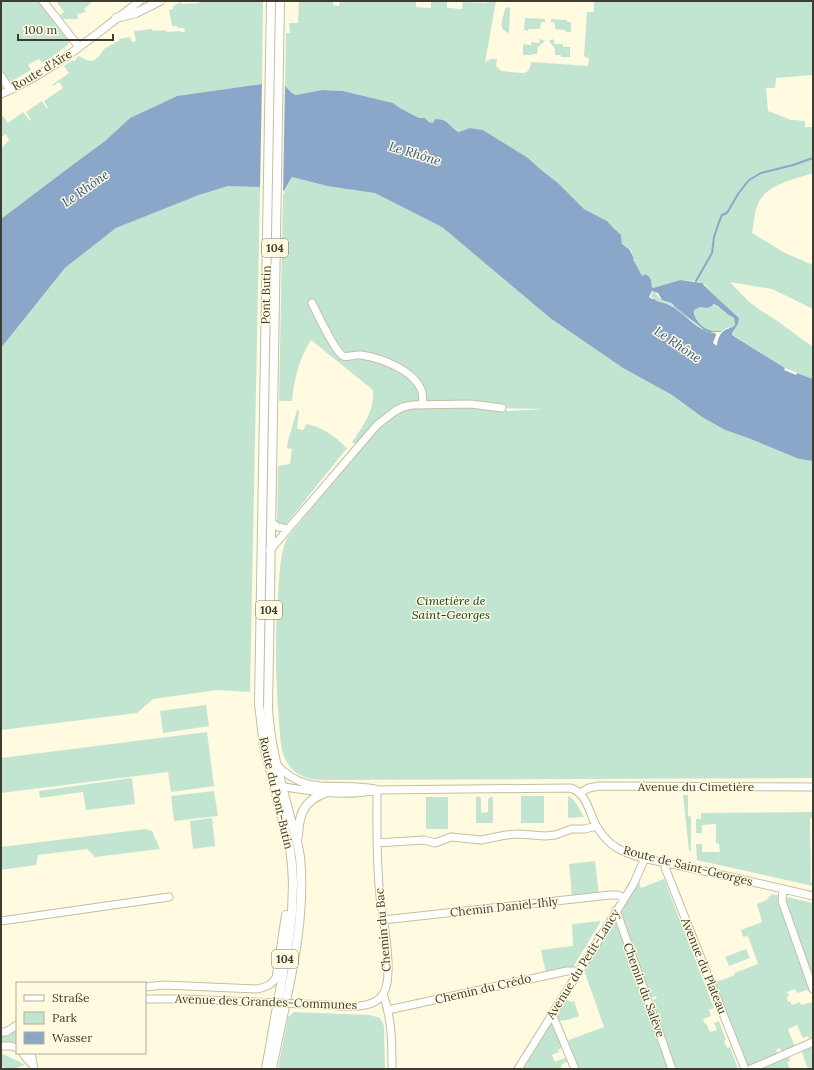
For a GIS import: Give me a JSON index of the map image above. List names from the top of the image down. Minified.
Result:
{"streets":{"main road":["104","Pont Butin","Route du Pont-Butin"],"street":["Route d'Aïre","Avenue du Cimetière","Route de Saint-Georges","Chemin Daniel-Ihly","Chemin du Bac","Avenue du Petit-Lancy","Avenue du Plateau","Chemin du Crédo","Chemin du Salève","Avenue des Grandes-Communes"]},"crossings":[["104","Pont Butin"],["Pont Butin","Route du Pont-Butin"],["Avenue du Cimetière","Route de Saint-Georges"],["Route de Saint-Georges","Avenue du Petit-Lancy"],["Route de Saint-Georges","Avenue du Plateau"],["Chemin Daniel-Ihly","Chemin du Bac"],["Chemin Daniel-Ihly","Avenue du Petit-Lancy"],["Chemin du Bac","Avenue des Grandes-Communes"],["Avenue du Petit-Lancy","Chemin du Crédo"],["Avenue du Petit-Lancy","Chemin du Salève"]],"water":["Le Rhône"],"parks":["Cimetière de Saint-Georges"],"legend":["Straße","Park","Wasser"],"scale_bar":"100 m"}
